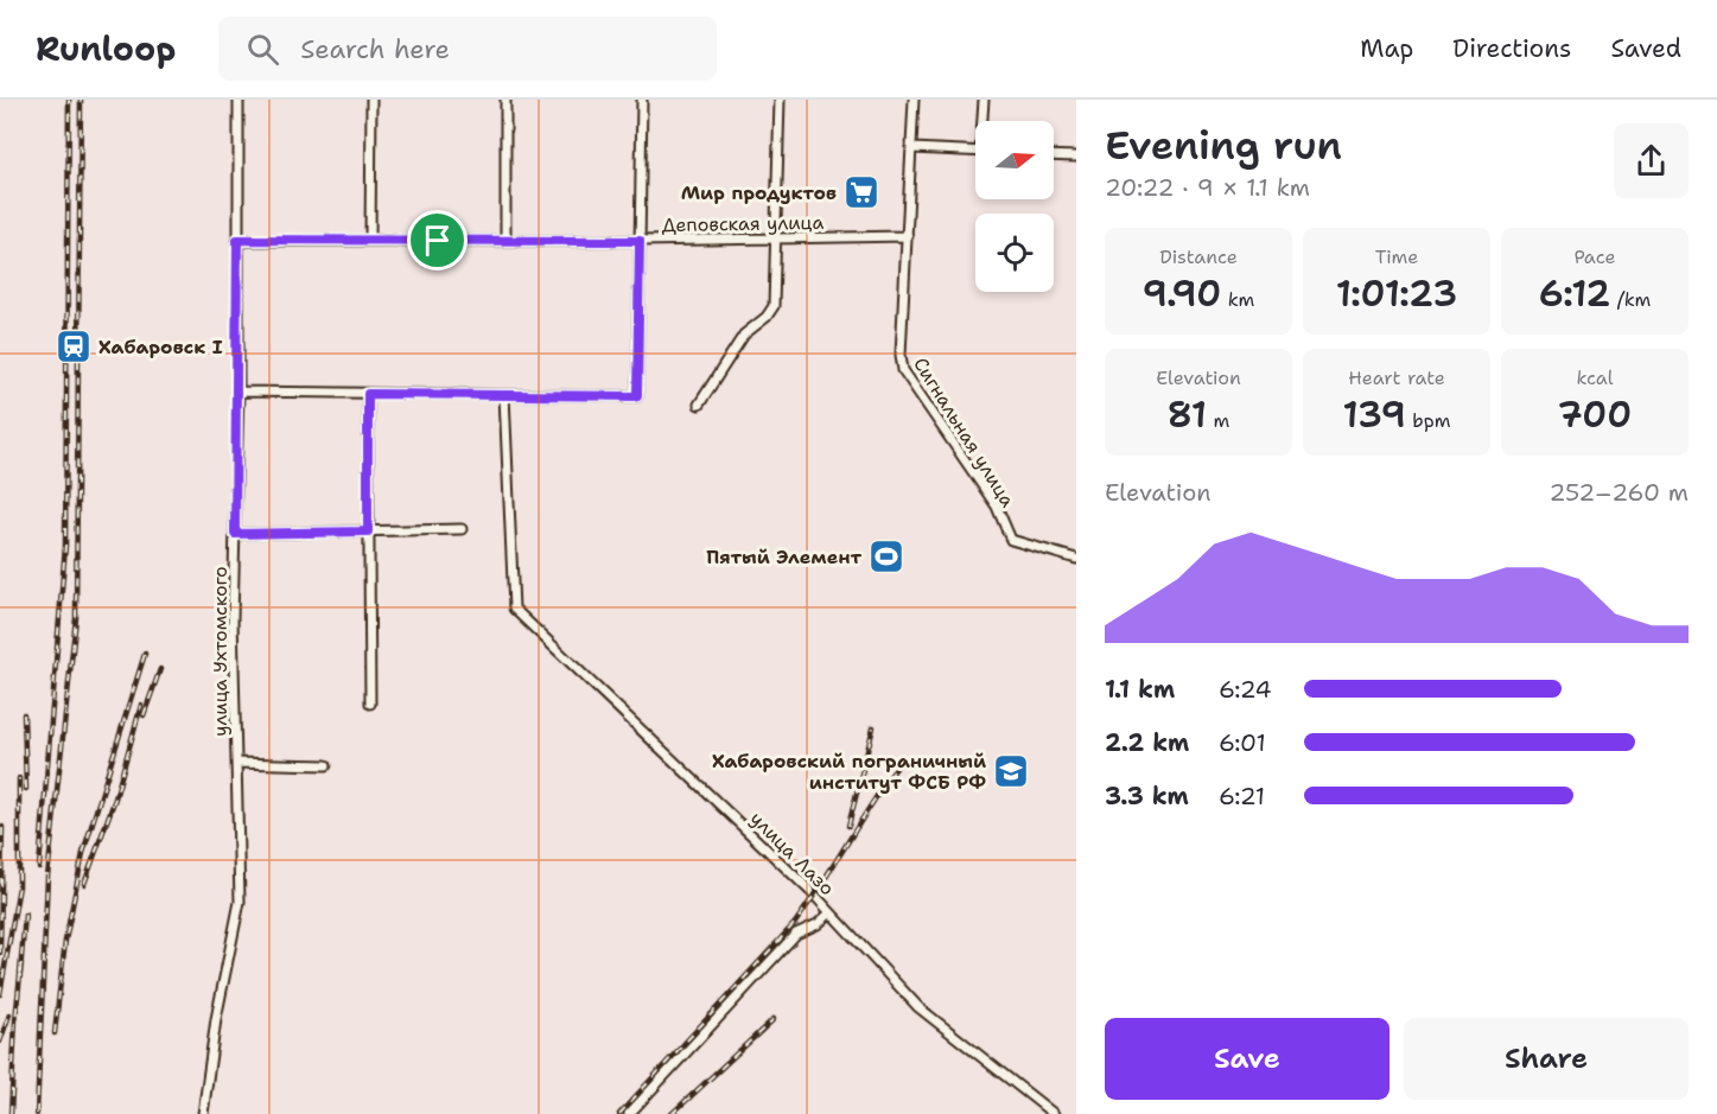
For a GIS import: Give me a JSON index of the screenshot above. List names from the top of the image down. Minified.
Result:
{"streets":{"street":["Деповская улица","Сигнальная улица","улица Ухтомского","улица Лазо"]},"crossings":[["Деповская улица","Сигнальная улица"],["Деповская улица","улица Ухтомского"]],"places":{"supermarket":["Мир продуктов"],"station":["Хабаровск I"],"sports":["Пятый Элемент"],"school or university":["Хабаровский пограничный институт ФСБ РФ"]},"north":"right","page":{"header":"Runloop","search":"Search here","nav":["Map","Directions","Saved"],"heading":["Evening run","20:22 · 9 × 1.1 km"],"stats":[["Distance","9.90 km"],["Time","1:01:23"],["Pace","6:12 /km"],["Elevation","81 m"],["Heart rate","139 bpm"],["kcal","700"]],"chart":["Elevation","252–260 m"],"list":[{"name":"1.1 km","note":"6:24"},{"name":"2.2 km","note":"6:01"},{"name":"3.3 km","note":"6:21"}],"buttons":["Save","Share"]}}
